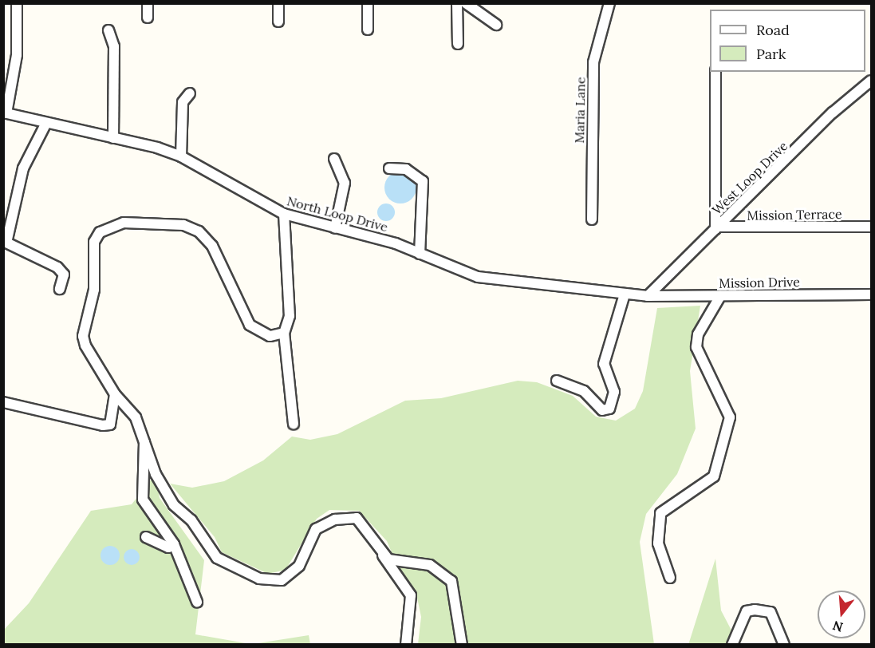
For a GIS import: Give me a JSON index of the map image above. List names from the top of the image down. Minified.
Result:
{"streets":{"street":["Maria Lane","West Loop Drive","North Loop Drive","Mission Terrace","Mission Drive"]},"crossings":[["West Loop Drive","North Loop Drive"],["West Loop Drive","Mission Terrace"],["West Loop Drive","Mission Drive"],["North Loop Drive","Mission Drive"]],"legend":["Road","Park"],"north":"bottom"}
